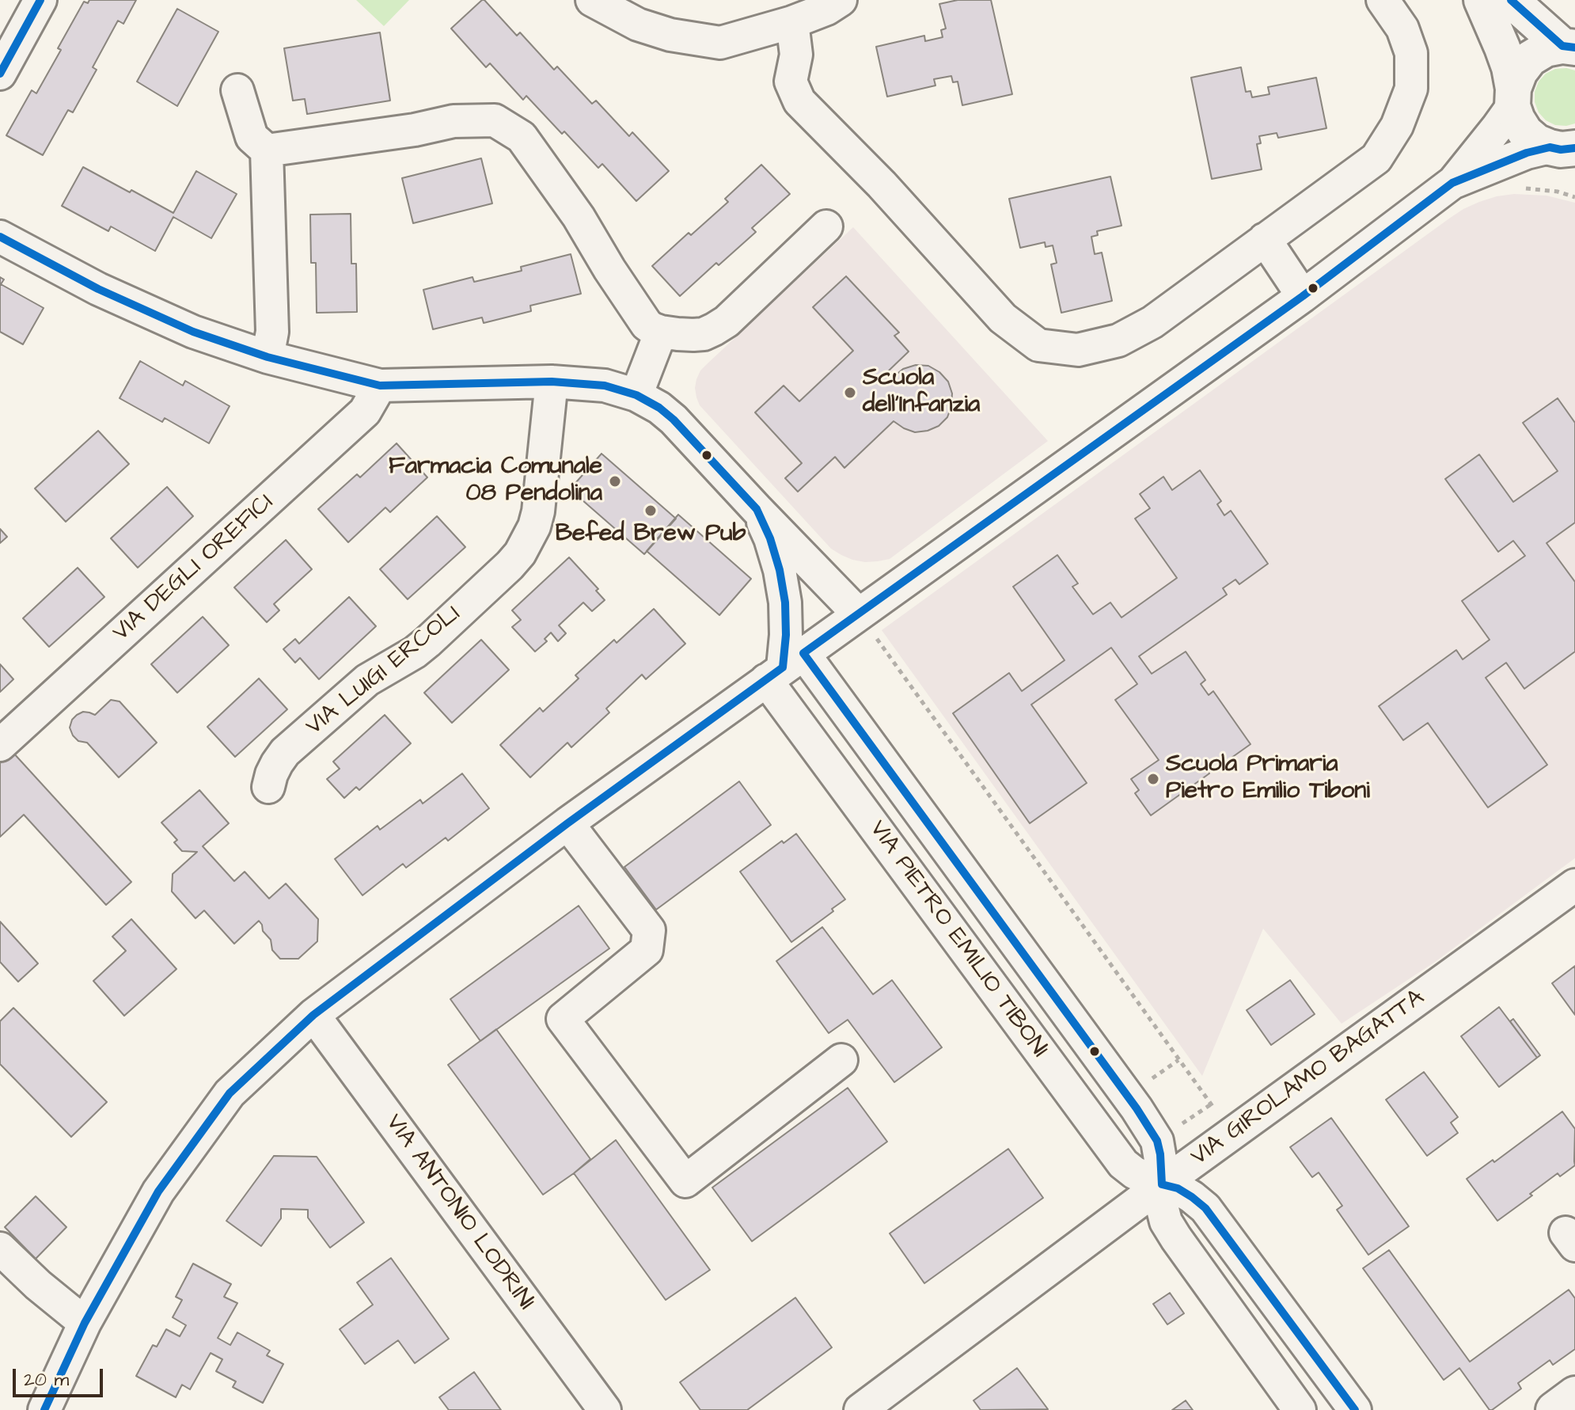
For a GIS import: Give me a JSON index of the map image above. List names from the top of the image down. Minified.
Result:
{"streets":{"street":["VIA DEGLI OREFICI","VIA LUIGI ERCOLI","VIA PIETRO EMILIO TIBONI","VIA GIROLAMO BAGATTA","VIA ANTONIO LODRINI"]},"crossings":[["VIA PIETRO EMILIO TIBONI","VIA GIROLAMO BAGATTA"]],"places":["Scuola dell'Infanzia","Farmacia Comunale 08 Pendolina","Befed Brew Pub","Scuola Primaria Pietro Emilio Tiboni"],"scale_bar":"20 m"}
